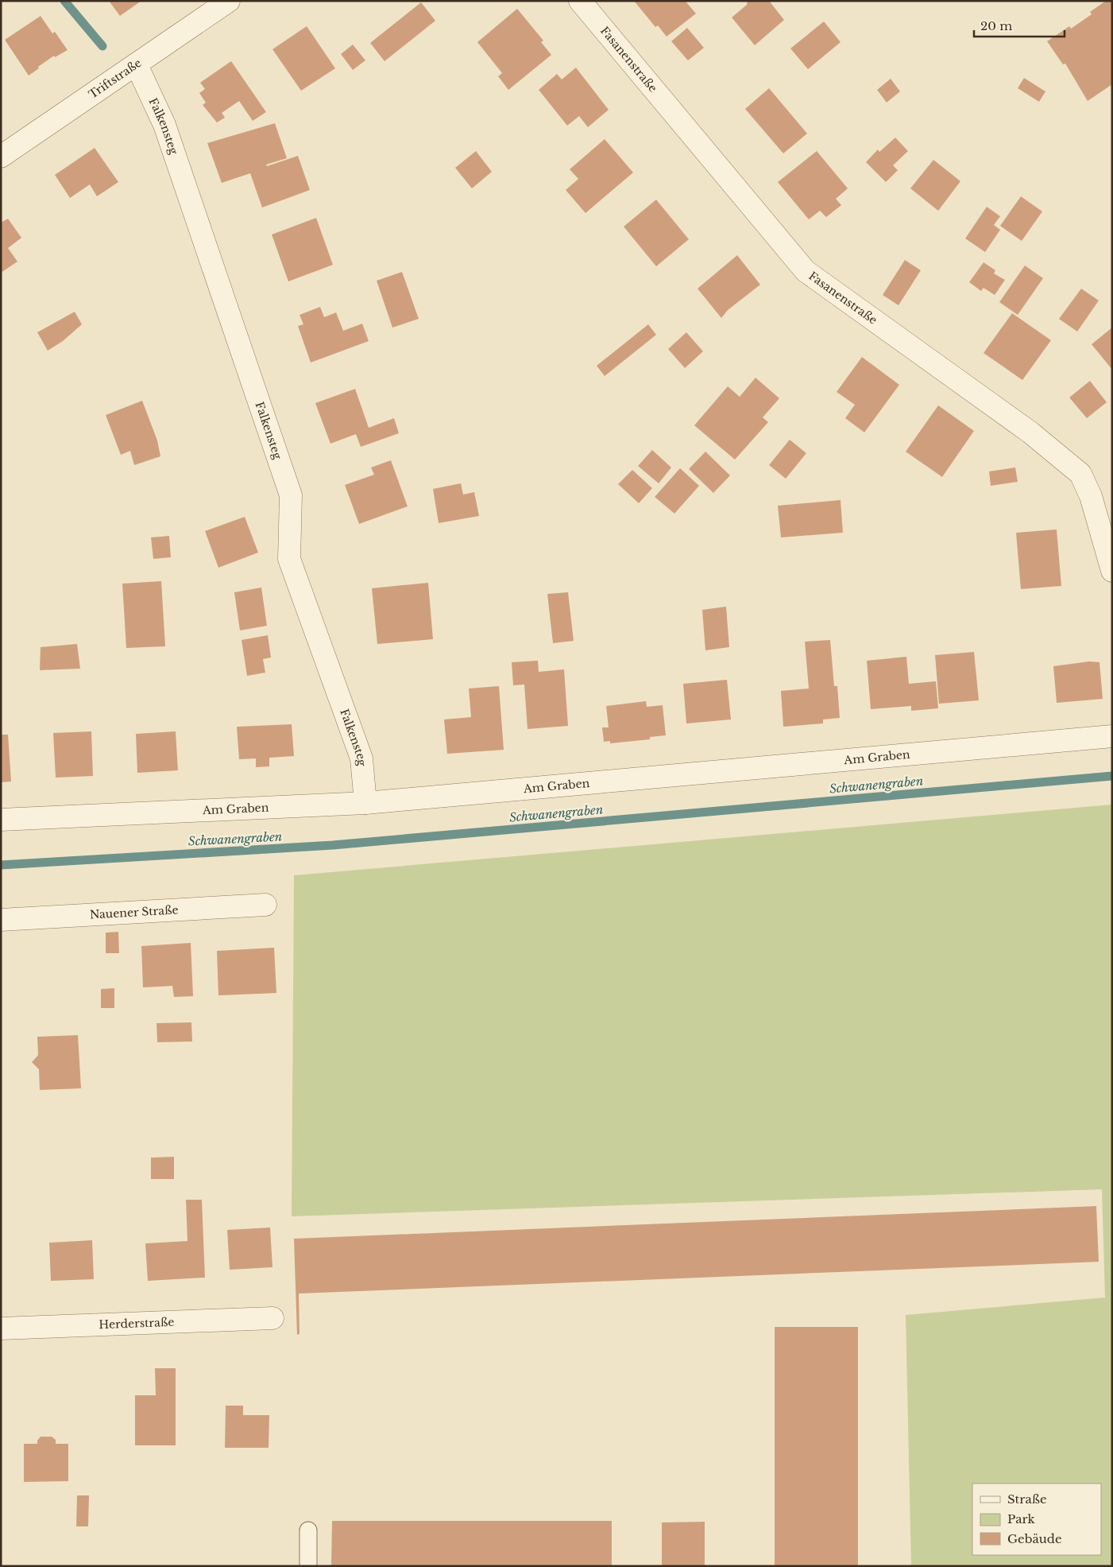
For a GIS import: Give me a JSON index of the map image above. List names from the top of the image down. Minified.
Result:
{"streets":{"street":["Fasanenstraße","Triftstraße","Falkensteg","Am Graben","Nauener Straße","Herderstraße"]},"crossings":[["Triftstraße","Falkensteg"],["Falkensteg","Am Graben"]],"water":["Schwanengraben"],"legend":["Straße","Park","Gebäude"],"scale_bar":"20 m"}
